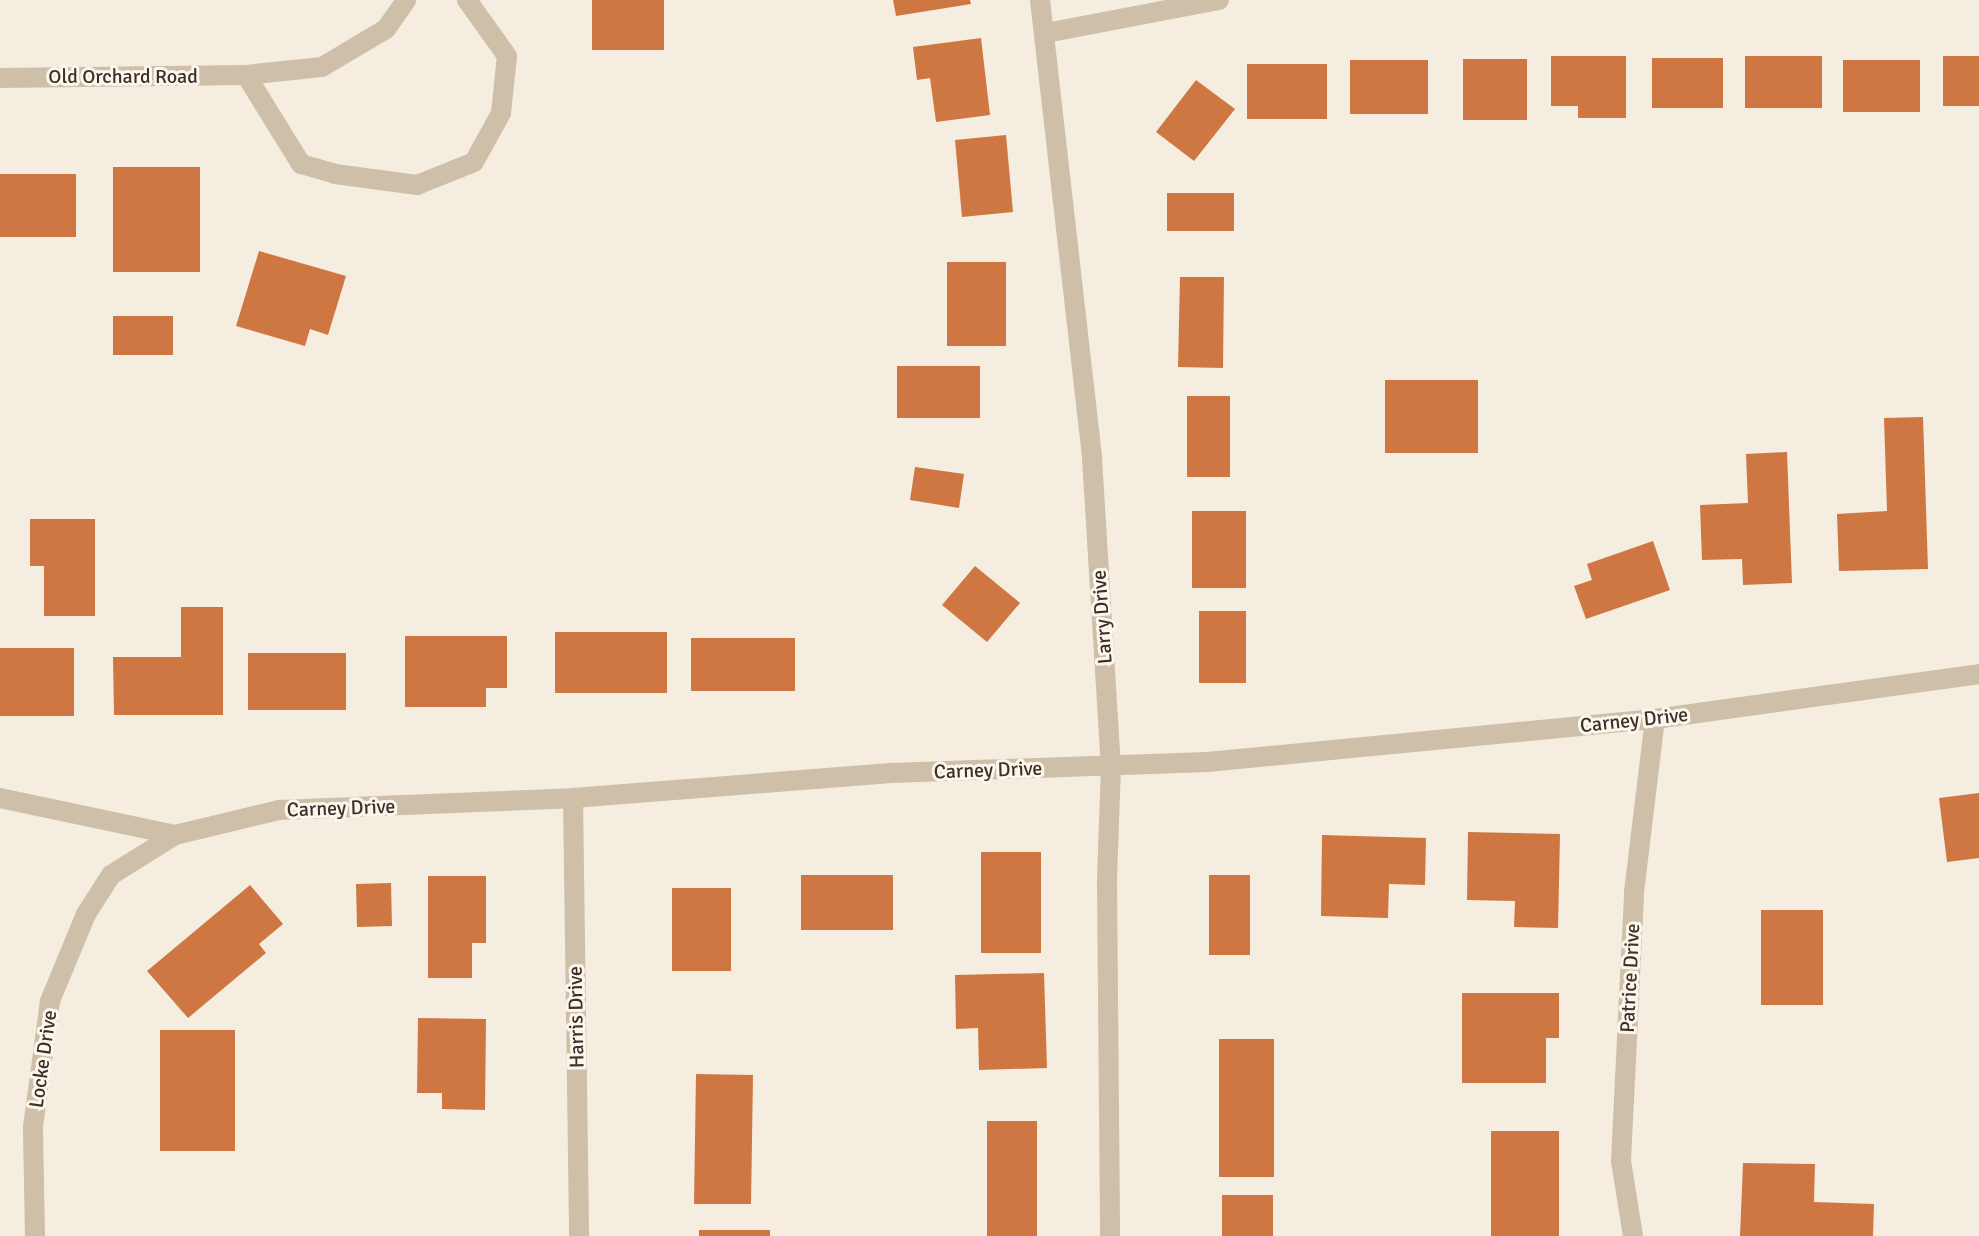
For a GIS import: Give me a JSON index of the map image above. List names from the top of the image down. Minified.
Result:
{"streets":{"street":["Old Orchard Road","Larry Drive","Carney Drive","Patrice Drive","Harris Drive","Locke Drive"]},"crossings":[["Larry Drive","Carney Drive"],["Carney Drive","Patrice Drive"],["Carney Drive","Harris Drive"],["Carney Drive","Locke Drive"]]}
